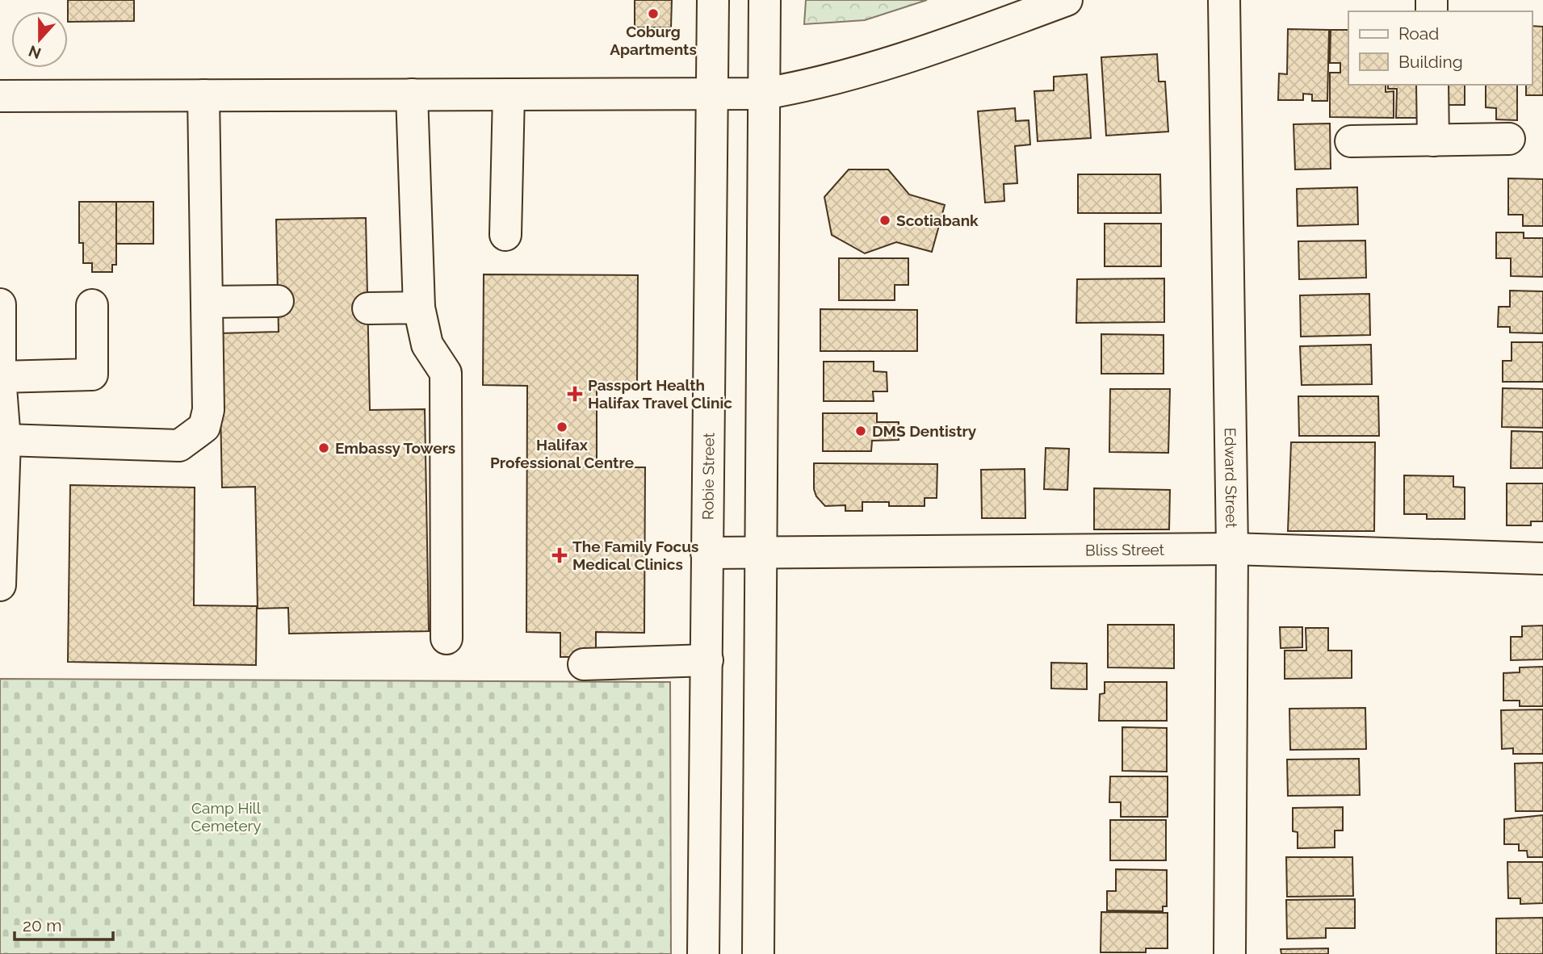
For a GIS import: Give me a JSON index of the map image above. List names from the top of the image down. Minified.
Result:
{"streets":{"street":["Robie Street","Edward Street","Bliss Street"]},"crossings":[["Robie Street","Bliss Street"],["Edward Street","Bliss Street"]],"parks":["Camp Hill Cemetery"],"places":{"other":["Coburg Apartments","Scotiabank","Halifax Professional Centre","DMS Dentistry","Embassy Towers"],"health":["Passport Health Halifax Travel Clinic","The Family Focus Medical Clinics"]},"legend":["Road","Building"],"scale_bar":"20 m","north":"bottom"}
